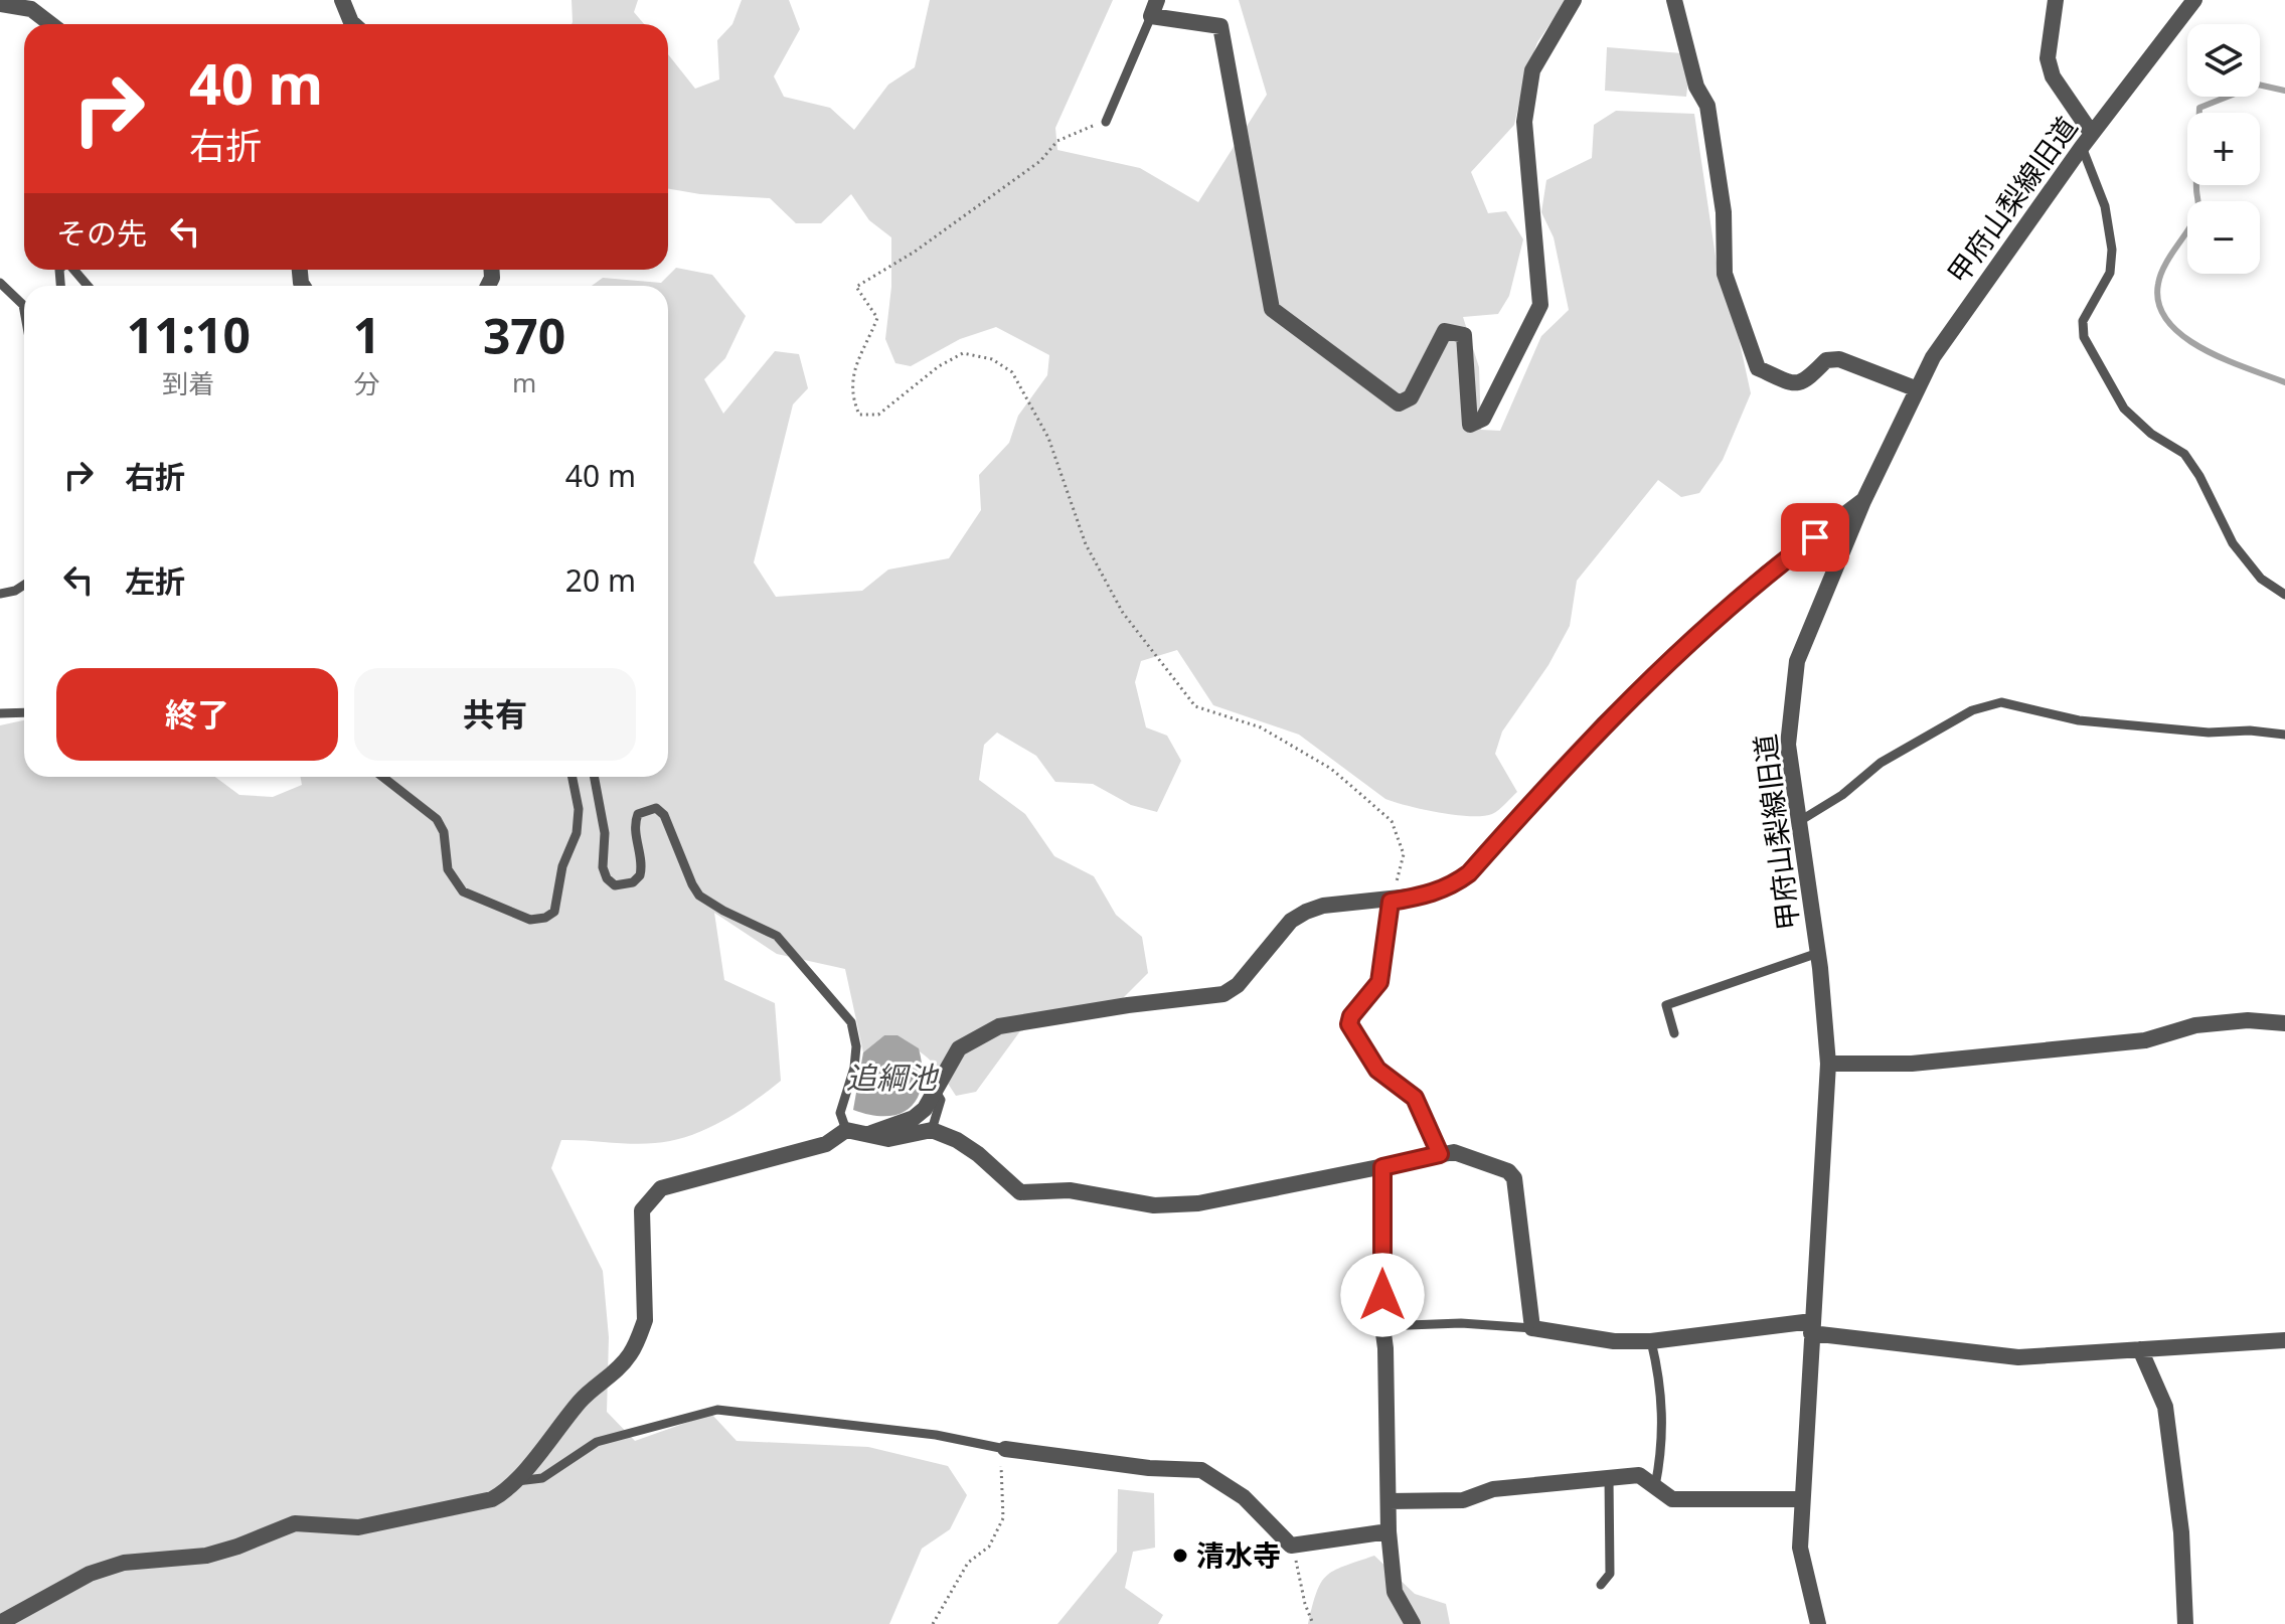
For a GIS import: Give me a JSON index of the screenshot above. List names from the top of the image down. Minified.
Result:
{"streets":{"street":["甲府山梨線旧道"]},"water":["追綱池"],"places":["清水寺"],"page":{"map_buttons":["+","−"],"turn":["40 m","右折"],"then":"その先","eta":["11:10","到着","1","分","370","m"],"list":[{"name":"右折","value":"40 m"},{"name":"左折","value":"20 m"}],"buttons":["終了","共有"]}}
